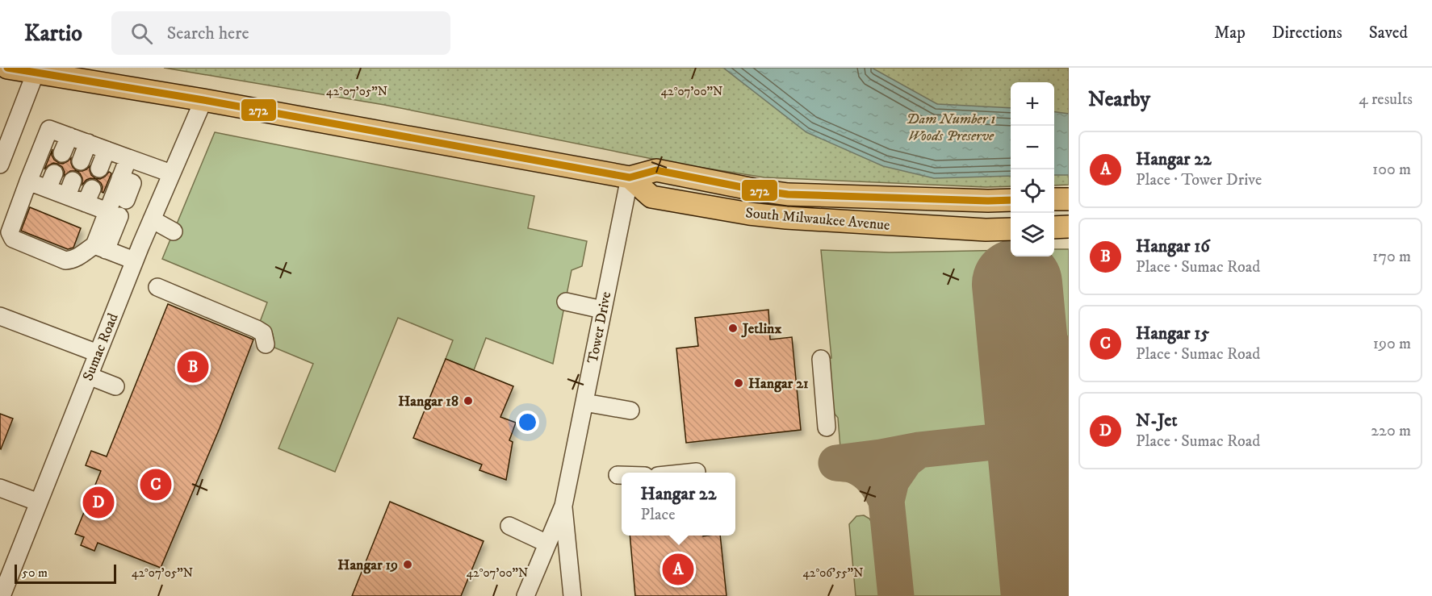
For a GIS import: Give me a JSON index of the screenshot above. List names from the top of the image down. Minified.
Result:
{"streets":{"main road":["South Milwaukee Avenue"],"street":["Tower Drive","Sumac Road"]},"crossings":[["South Milwaukee Avenue","Tower Drive"],["South Milwaukee Avenue","Sumac Road"]],"parks":["Dam Number 1 Woods Preserve"],"places":["Jetlinx","Hangar 21","Hangar 18","Hangar 19"],"lines":["transit line 272"],"scale_bar":"50 m","page":{"header":"Kartio","search":"Search here","nav":["Map","Directions","Saved"],"heading":["Nearby","4 results"],"map_buttons":["+","−"],"list":[{"mark":"A","name":"Hangar 22","note":"Place · Tower Drive","value":"100 m"},{"mark":"B","name":"Hangar 16","note":"Place · Sumac Road","value":"170 m"},{"mark":"C","name":"Hangar 15","note":"Place · Sumac Road","value":"190 m"},{"mark":"D","name":"N-Jet","note":"Place · Sumac Road","value":"220 m"}],"pins":["B","C","D","A"],"popup":["Hangar 22","Place"],"scale":"50 m"},"coordinates":["42°07'05\"N","42°07'00\"N","42°06'55\"N"]}
